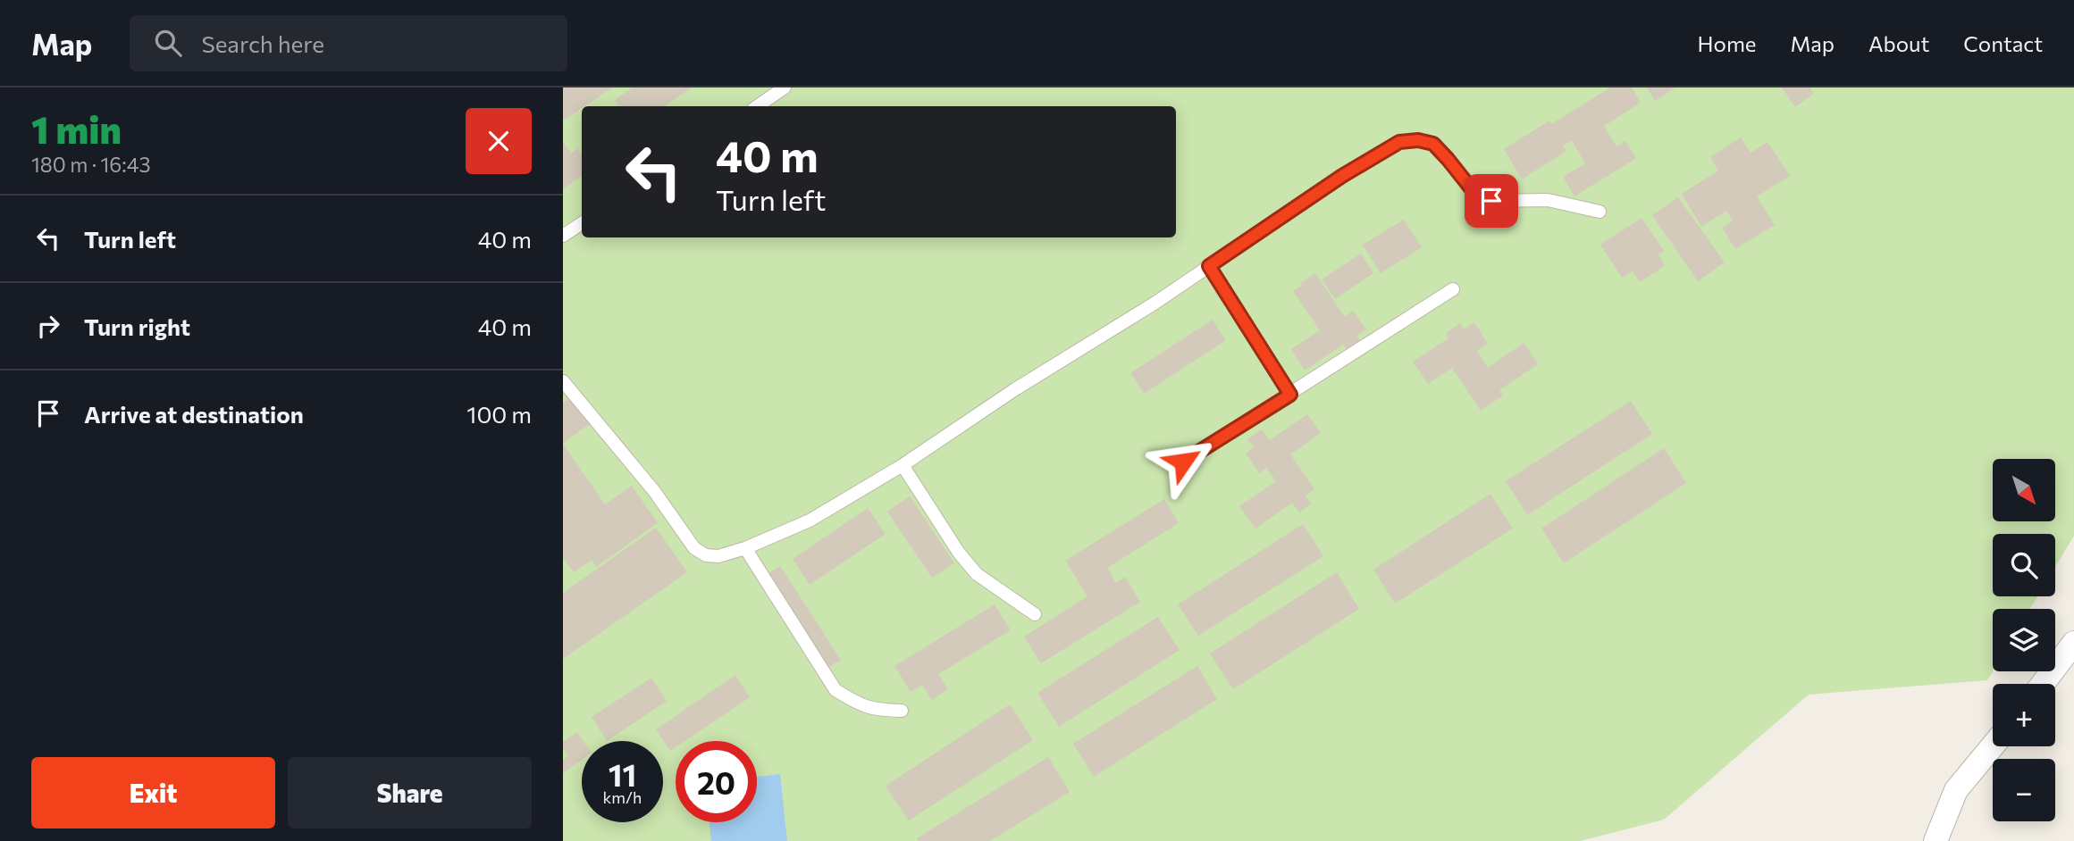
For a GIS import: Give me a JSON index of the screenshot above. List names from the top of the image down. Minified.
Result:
{"north":"bottom right","page":{"header":"Map","search":"Search here","nav":["Home","Map","About","Contact"],"heading":["1 min","180 m · 16:43"],"turn":["40 m","Turn left"],"list":[{"name":"Turn left","value":"40 m"},{"name":"Turn right","value":"40 m"},{"name":"Arrive at destination","value":"100 m"}],"map_buttons":["+","−"],"speed":"11 km/h","limit":"20","buttons":["Exit","Share"]}}
